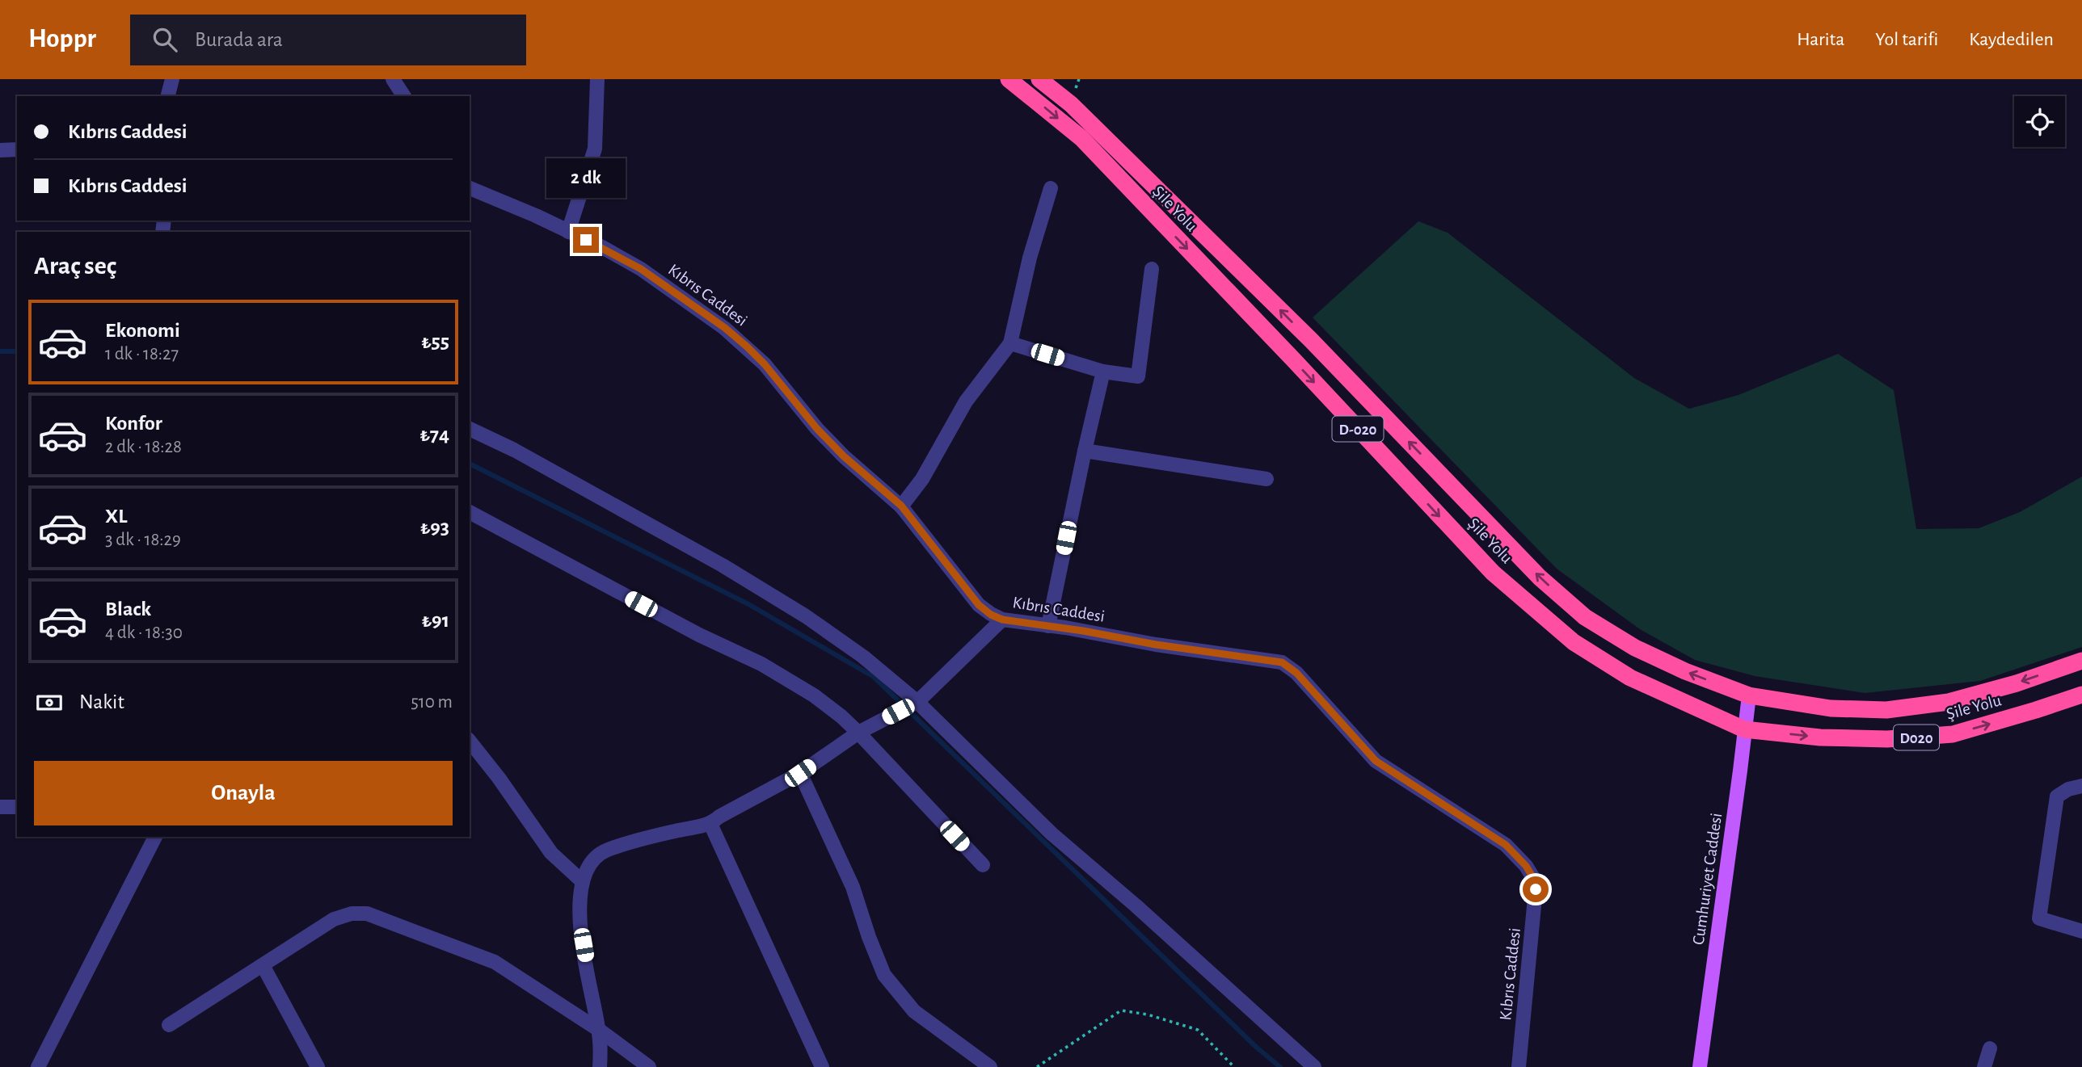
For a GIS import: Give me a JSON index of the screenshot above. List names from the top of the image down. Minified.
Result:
{"streets":{"highway":["Şile Yolu","D-020","D020"],"main road":["Cumhuriyet Caddesi"],"street":["Kıbrıs Caddesi"]},"crossings":[["Şile Yolu","Cumhuriyet Caddesi"]],"page":{"header":"Hoppr","search":"Burada ara","nav":["Harita","Yol tarifi","Kaydedilen"],"banner":["Kıbrıs Caddesi","Kıbrıs Caddesi"],"bubble":"2 dk","heading":"Araç seç","list":[{"name":"Ekonomi","note":"1 dk · 18:27","value":"₺55"},{"name":"Konfor","note":"2 dk · 18:28","value":"₺74"},{"name":"XL","note":"3 dk · 18:29","value":"₺93"},{"name":"Black","note":"4 dk · 18:30","value":"₺91"}],"pay":["Nakit","510 m"],"buttons":"Onayla"}}
